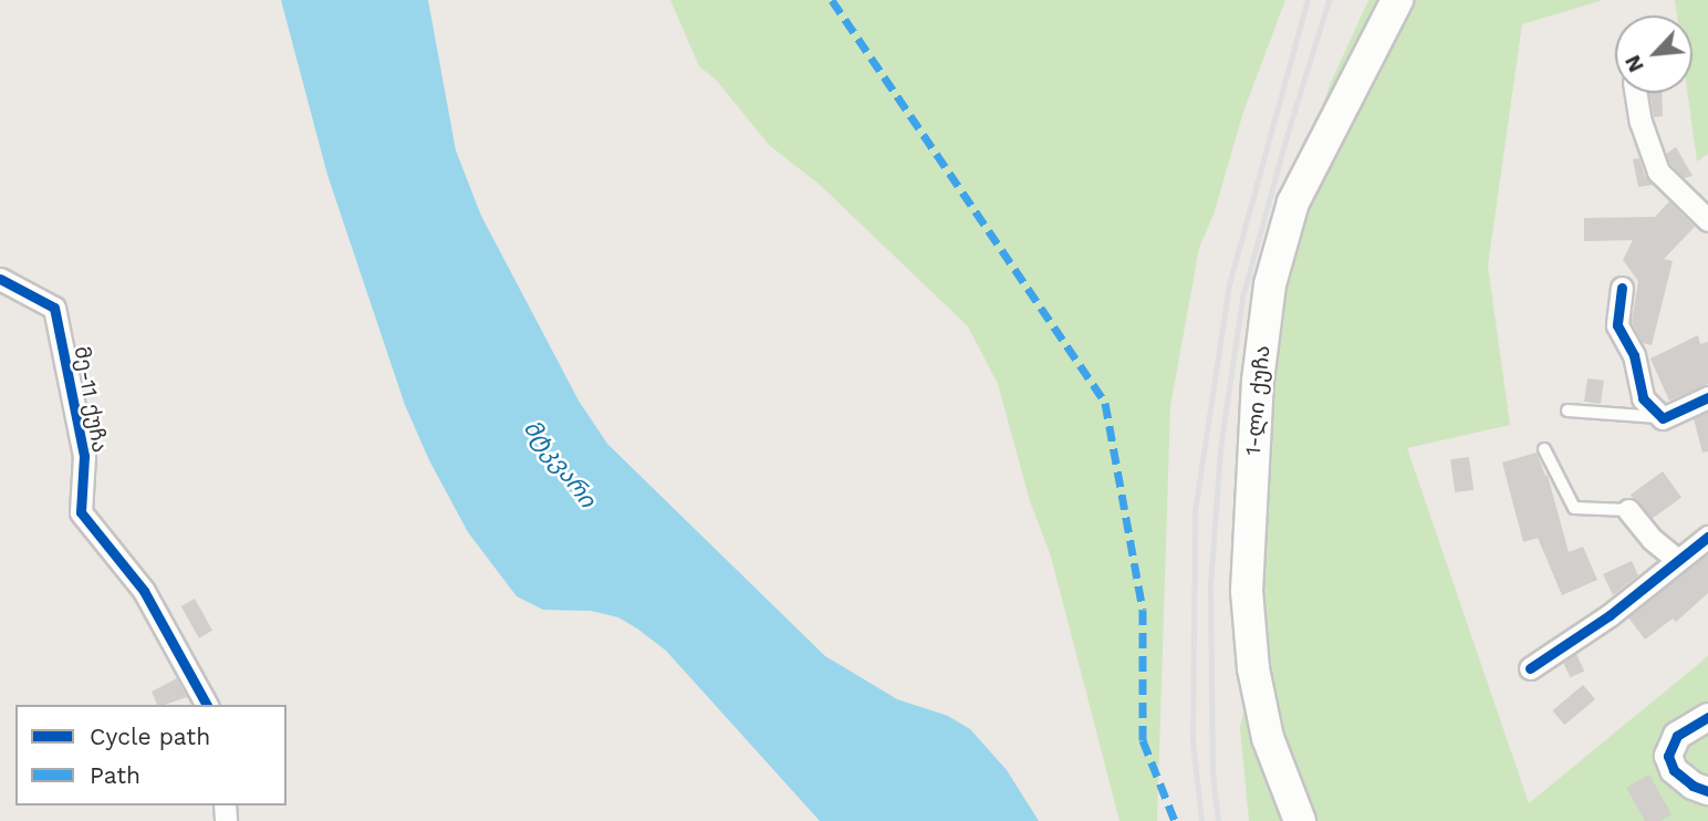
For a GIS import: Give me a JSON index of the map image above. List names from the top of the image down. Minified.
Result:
{"streets":{"main road":["1-ლი ქუჩა"],"street":["მე-11 ქუჩა"]},"water":["მტკვარი"],"legend":["Cycle path","Path"],"north":"bottom left"}
